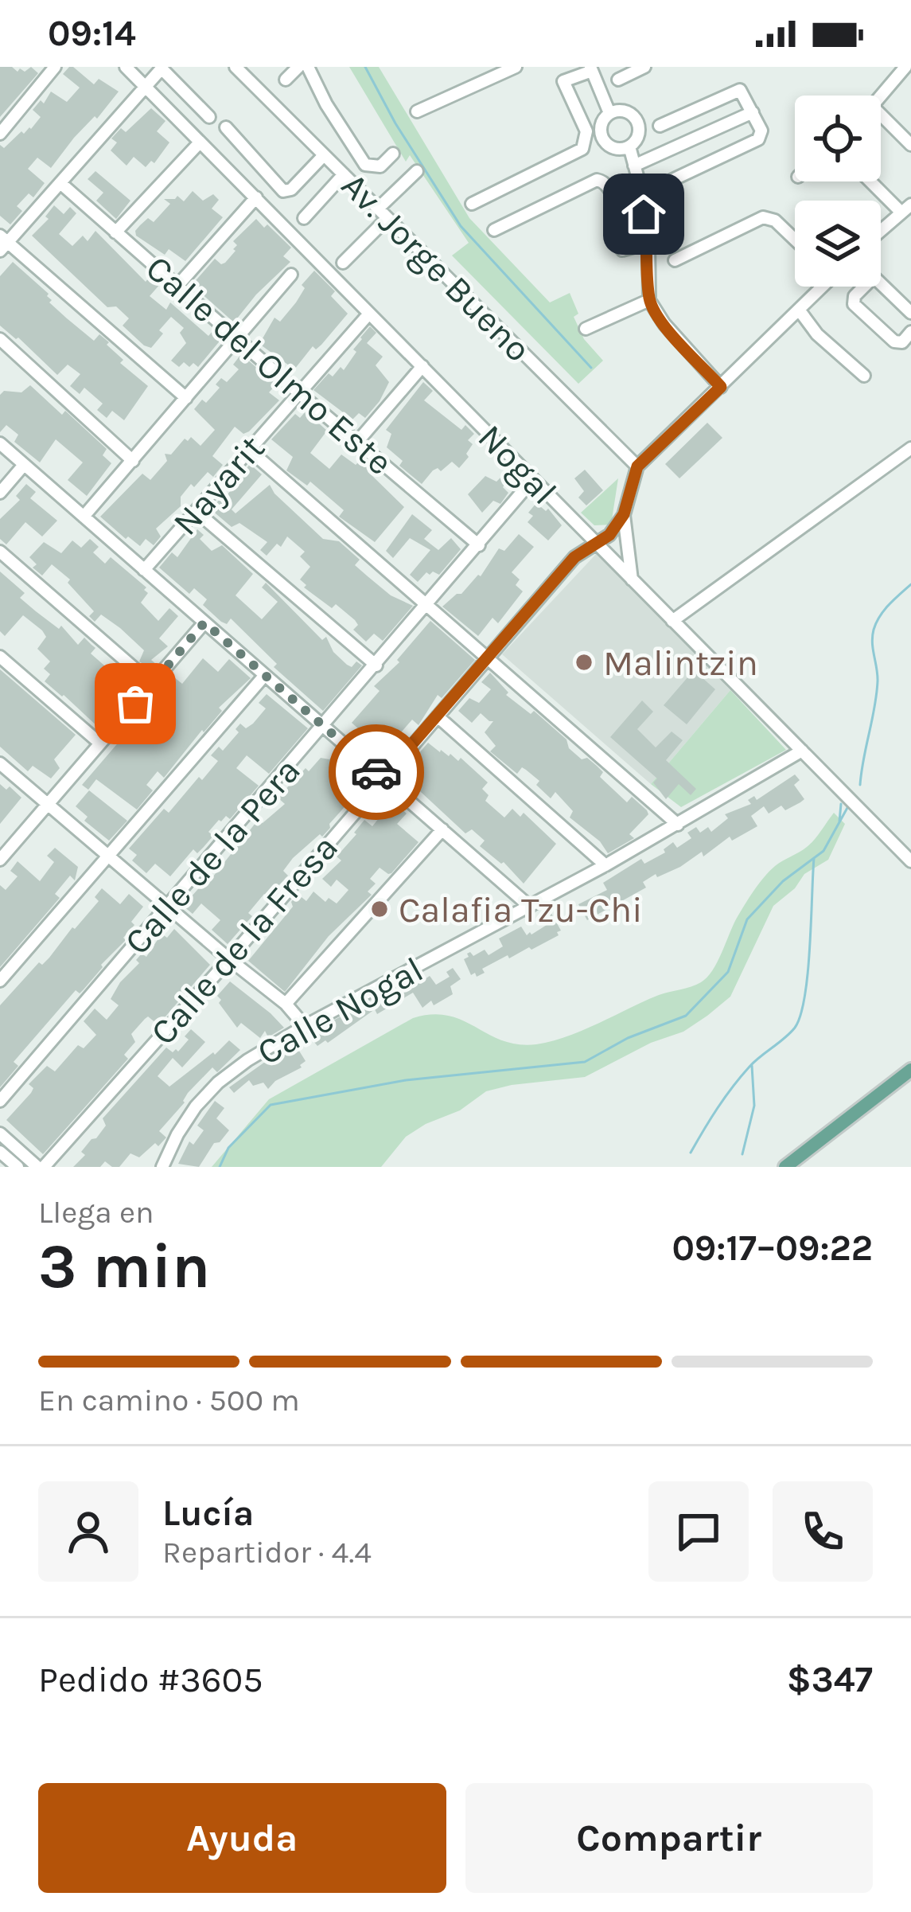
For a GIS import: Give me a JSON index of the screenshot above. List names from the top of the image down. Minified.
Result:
{"streets":{"street":["Av. Jorge Bueno","Calle del Olmo Este","Nogal","Nayarit","Calle de la Pera","Calle de la Fresa","Calle Nogal"]},"crossings":[["Calle del Olmo Este","Nayarit"],["Calle del Olmo Este","Calle de la Pera"],["Nogal","Nayarit"],["Nogal","Calle de la Pera"],["Nogal","Calle de la Fresa"],["Nogal","Calle Nogal"]],"places":["Malintzin","Calafia Tzu-Chi"],"page":{"status":"09:14","heading":["3 min","Llega en","09:17–09:22"],"panel":["Lucía","Repartidor · 4.4","Pedido #3605","$347"],"bar":"En camino · 500 m","buttons":["Ayuda","Compartir"]}}
